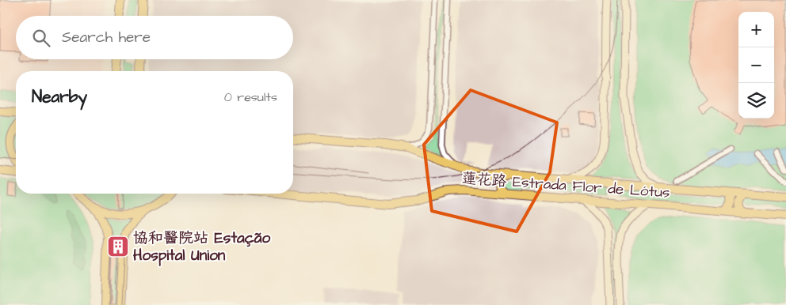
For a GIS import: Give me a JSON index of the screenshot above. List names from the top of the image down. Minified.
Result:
{"streets":{"main road":["蓮花路 Estrada Flor de Lótus"]},"places":{"building":["協和醫院站 Estação Hospital Union"]},"page":{"map_buttons":["+","−"],"search":"Search here","heading":["Nearby","0 results"]}}
